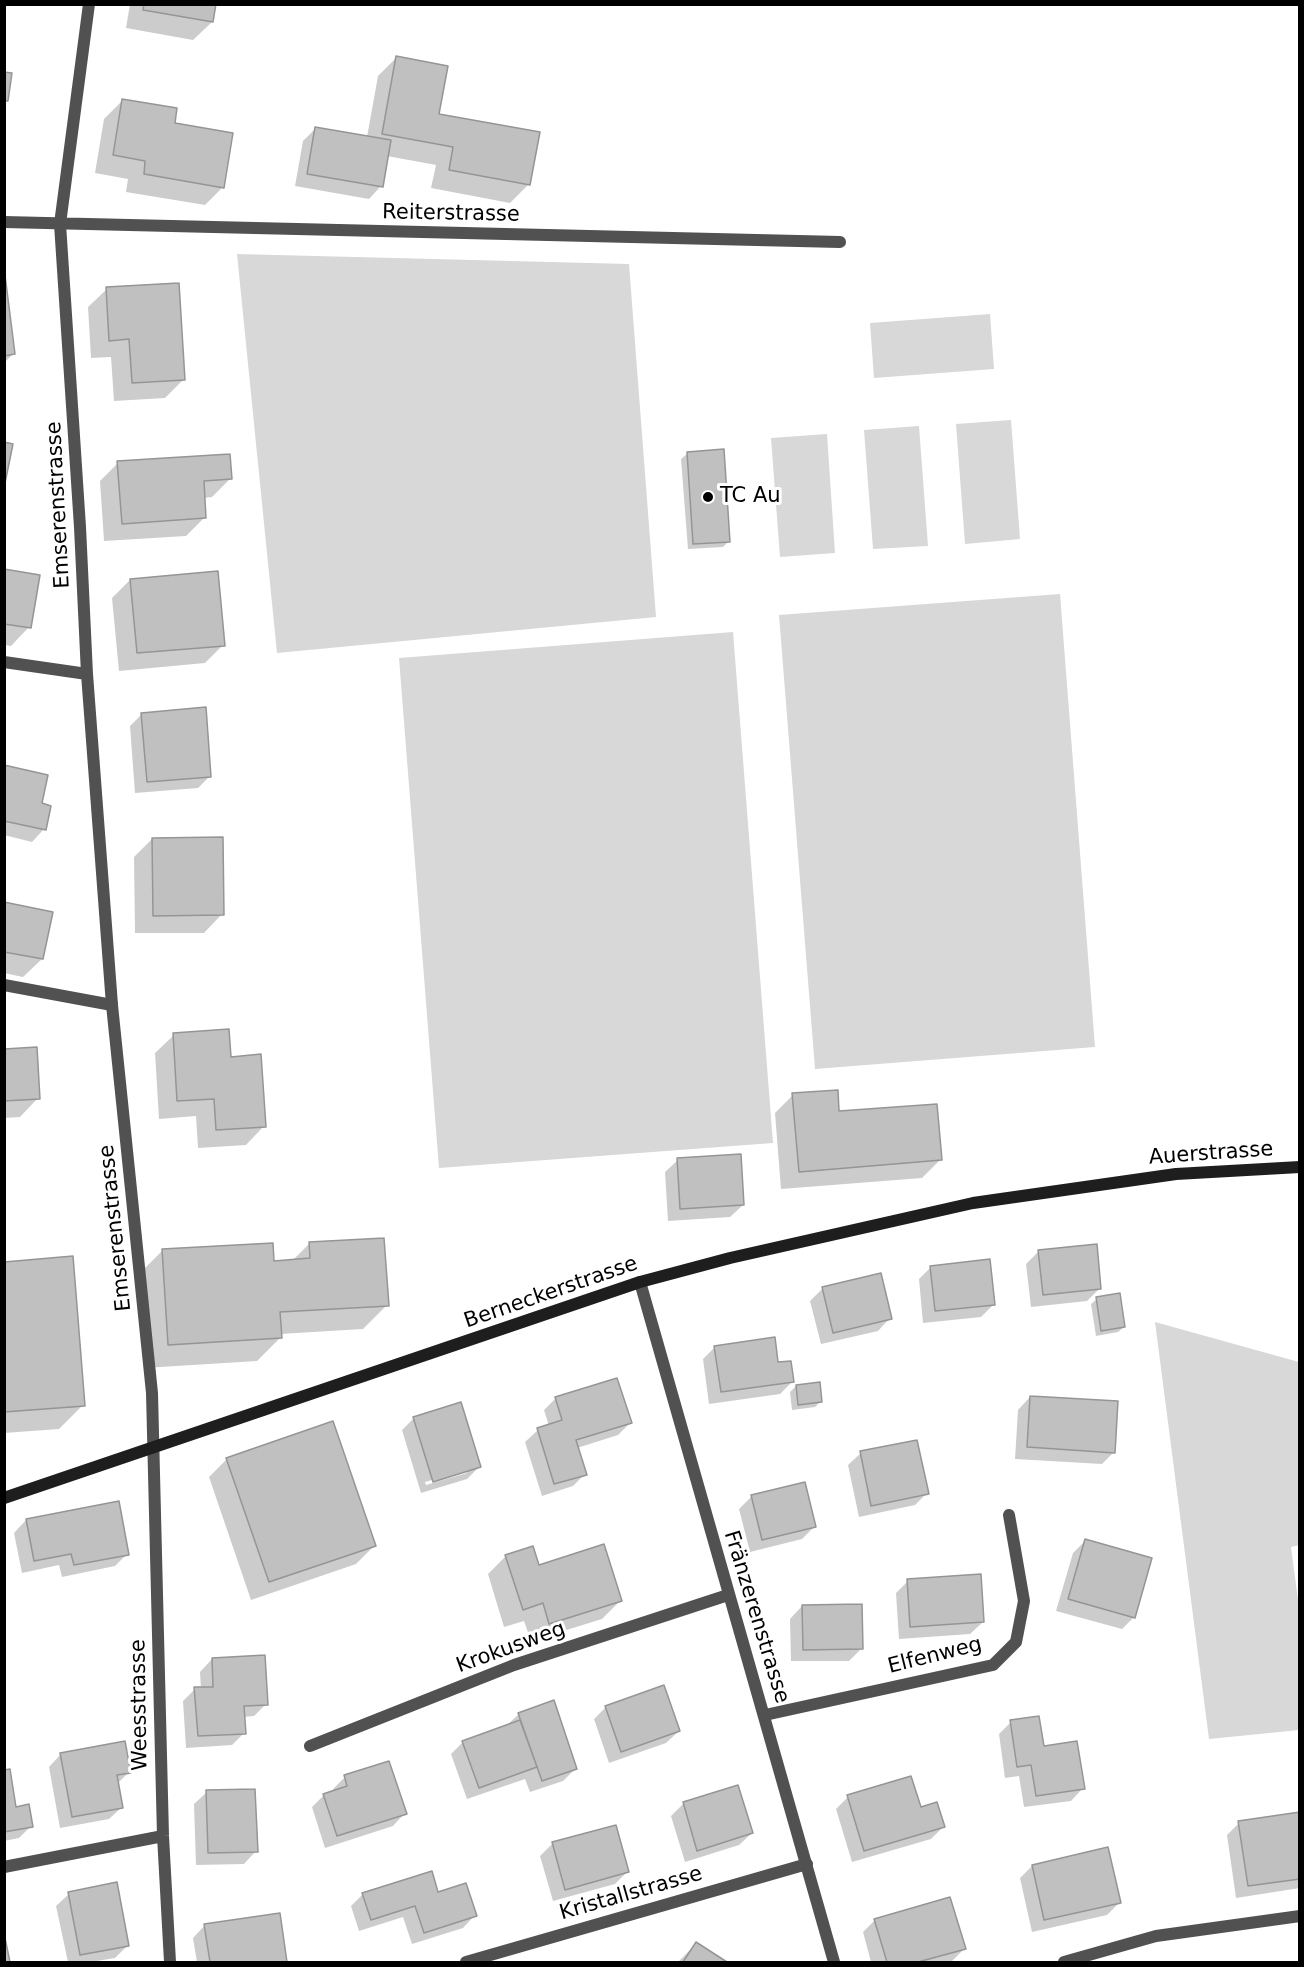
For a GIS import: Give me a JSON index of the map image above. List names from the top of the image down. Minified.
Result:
{"streets":{"main road":["Auerstrasse","Berneckerstrasse"],"street":["Reiterstrasse","Emserenstrasse","Fränzerenstrasse","Krokusweg","Elfenweg","Weesstrasse","Kristallstrasse"]},"crossings":[["Reiterstrasse","Emserenstrasse"],["Emserenstrasse","Berneckerstrasse"],["Emserenstrasse","Weesstrasse"],["Auerstrasse","Berneckerstrasse"],["Berneckerstrasse","Fränzerenstrasse"],["Berneckerstrasse","Weesstrasse"],["Fränzerenstrasse","Krokusweg"],["Fränzerenstrasse","Elfenweg"],["Fränzerenstrasse","Kristallstrasse"]],"places":["TC Au"]}
